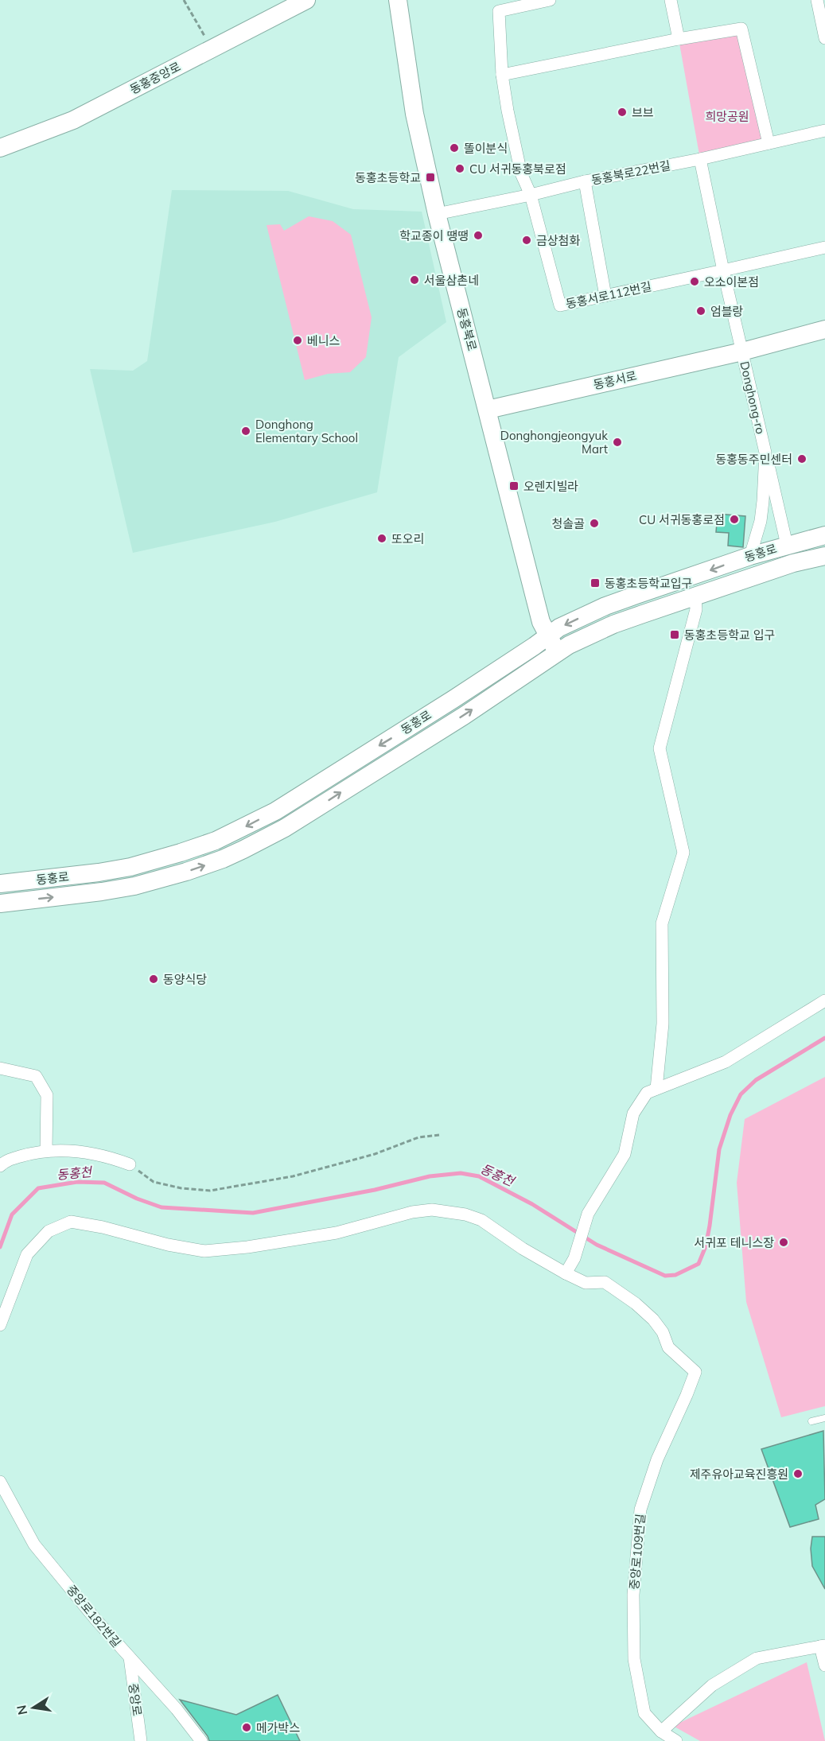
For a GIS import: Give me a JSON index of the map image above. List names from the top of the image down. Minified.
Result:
{"streets":{"main road":["동홍중앙로","동홍북로","동홍서로","동홍로"],"street":["동홍북로22번길","동홍서로112번길","Donghong-ro","중앙로109번길","중앙로182번길","중앙로"]},"crossings":[["동홍북로22번길","동홍서로112번길"],["동홍북로22번길","동홍북로"],["동홍북로","동홍서로"],["동홍북로","동홍로"],["동홍서로","Donghong-ro"],["Donghong-ro","동홍로"],["중앙로182번길","중앙로"]],"water":["동홍천"],"parks":["희망공원"],"places":{"other":["브브","똘이분식","CU 서귀동홍북로점","학교종이 땡땡","금상첨화","서울삼촌네","오소이본점","엄블랑","베니스","Donghong Elementary School","Donghongjeongyuk Mart","동홍동주민센터","CU 서귀동홍로점","청솔골","또오리","동양식당","서귀포 테니스장","제주유아교육진흥원","메가박스"],"transit":["동홍초등학교","오렌지빌라","동홍초등학교입구","동홍초등학교 입구"]},"north":"left"}
